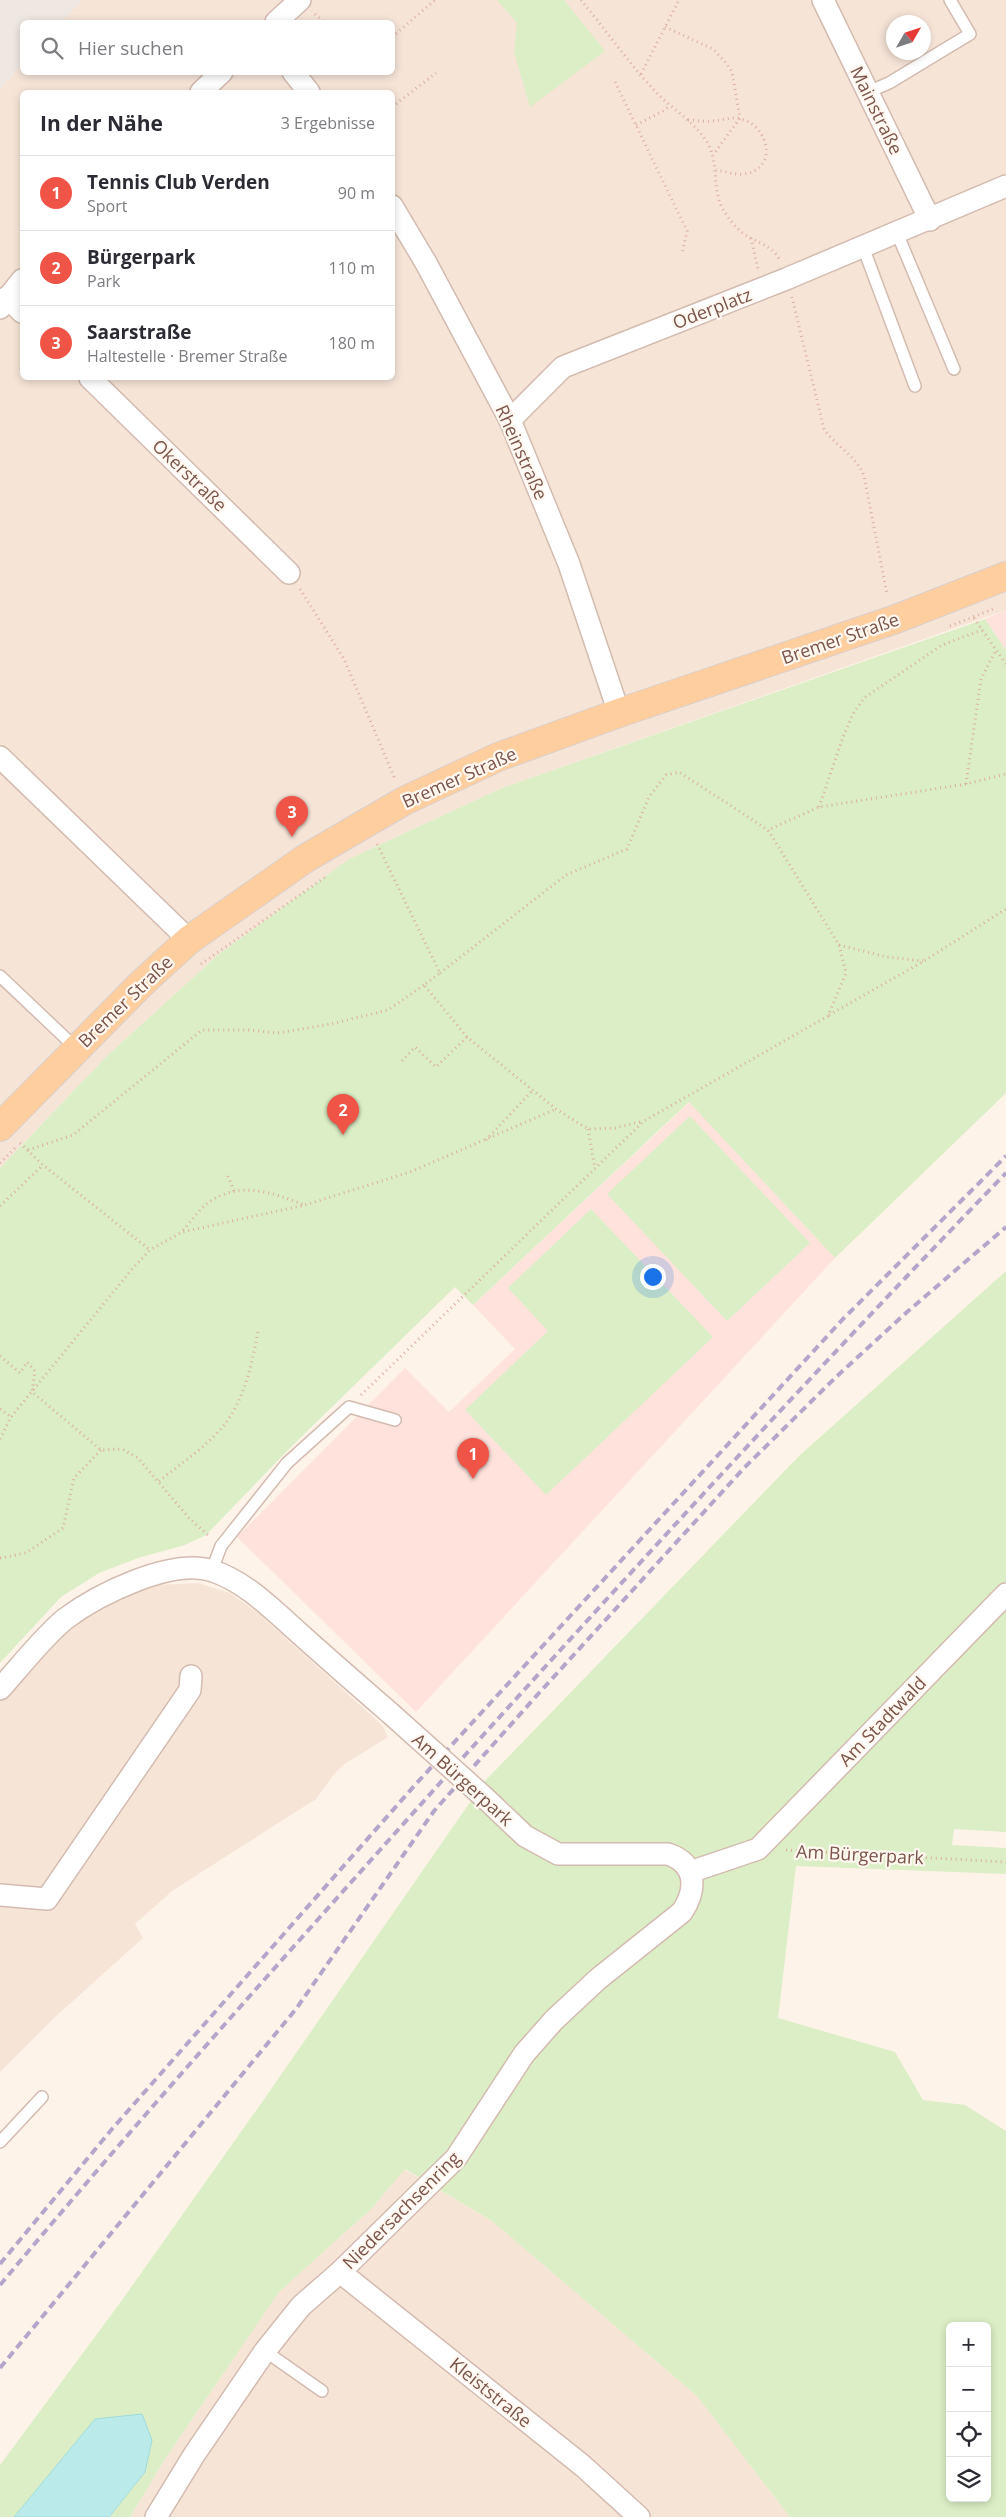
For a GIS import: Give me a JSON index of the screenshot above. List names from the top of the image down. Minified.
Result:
{"streets":{"main road":["Bremer Straße"],"street":["Mainstraße","Oderplatz","Rheinstraße","Okerstraße","Am Stadtwald","Am Bürgerpark","Niedersachsenring","Kleiststraße"]},"crossings":[["Mainstraße","Oderplatz"],["Oderplatz","Rheinstraße"],["Rheinstraße","Bremer Straße"],["Am Stadtwald","Am Bürgerpark"],["Am Bürgerpark","Niedersachsenring"],["Niedersachsenring","Kleiststraße"]],"north":"top right","page":{"search":"Hier suchen","heading":["In der Nähe","3 Ergebnisse"],"list":[{"mark":"1","name":"Tennis Club Verden","note":"Sport","value":"90 m"},{"mark":"2","name":"Bürgerpark","note":"Park","value":"110 m"},{"mark":"3","name":"Saarstraße","note":"Haltestelle · Bremer Straße","value":"180 m"}],"pins":["3","2","1"],"map_buttons":["+","−"]}}
